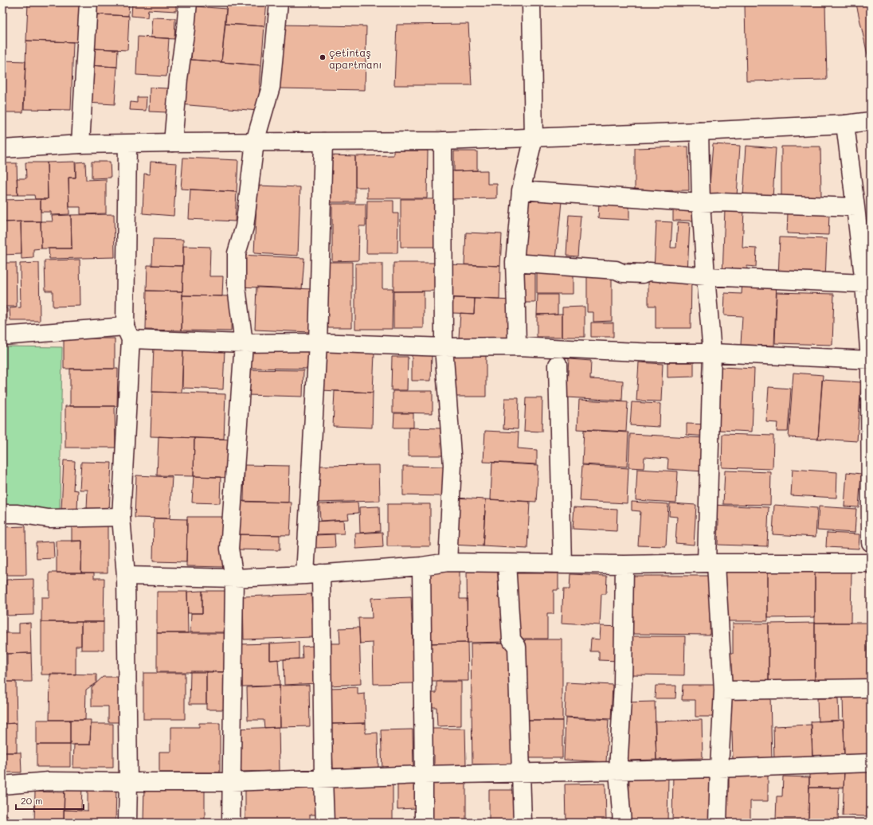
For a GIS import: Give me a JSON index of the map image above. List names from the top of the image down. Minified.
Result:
{"places":["çetintaş apartmanı"],"scale_bar":"20 m"}
